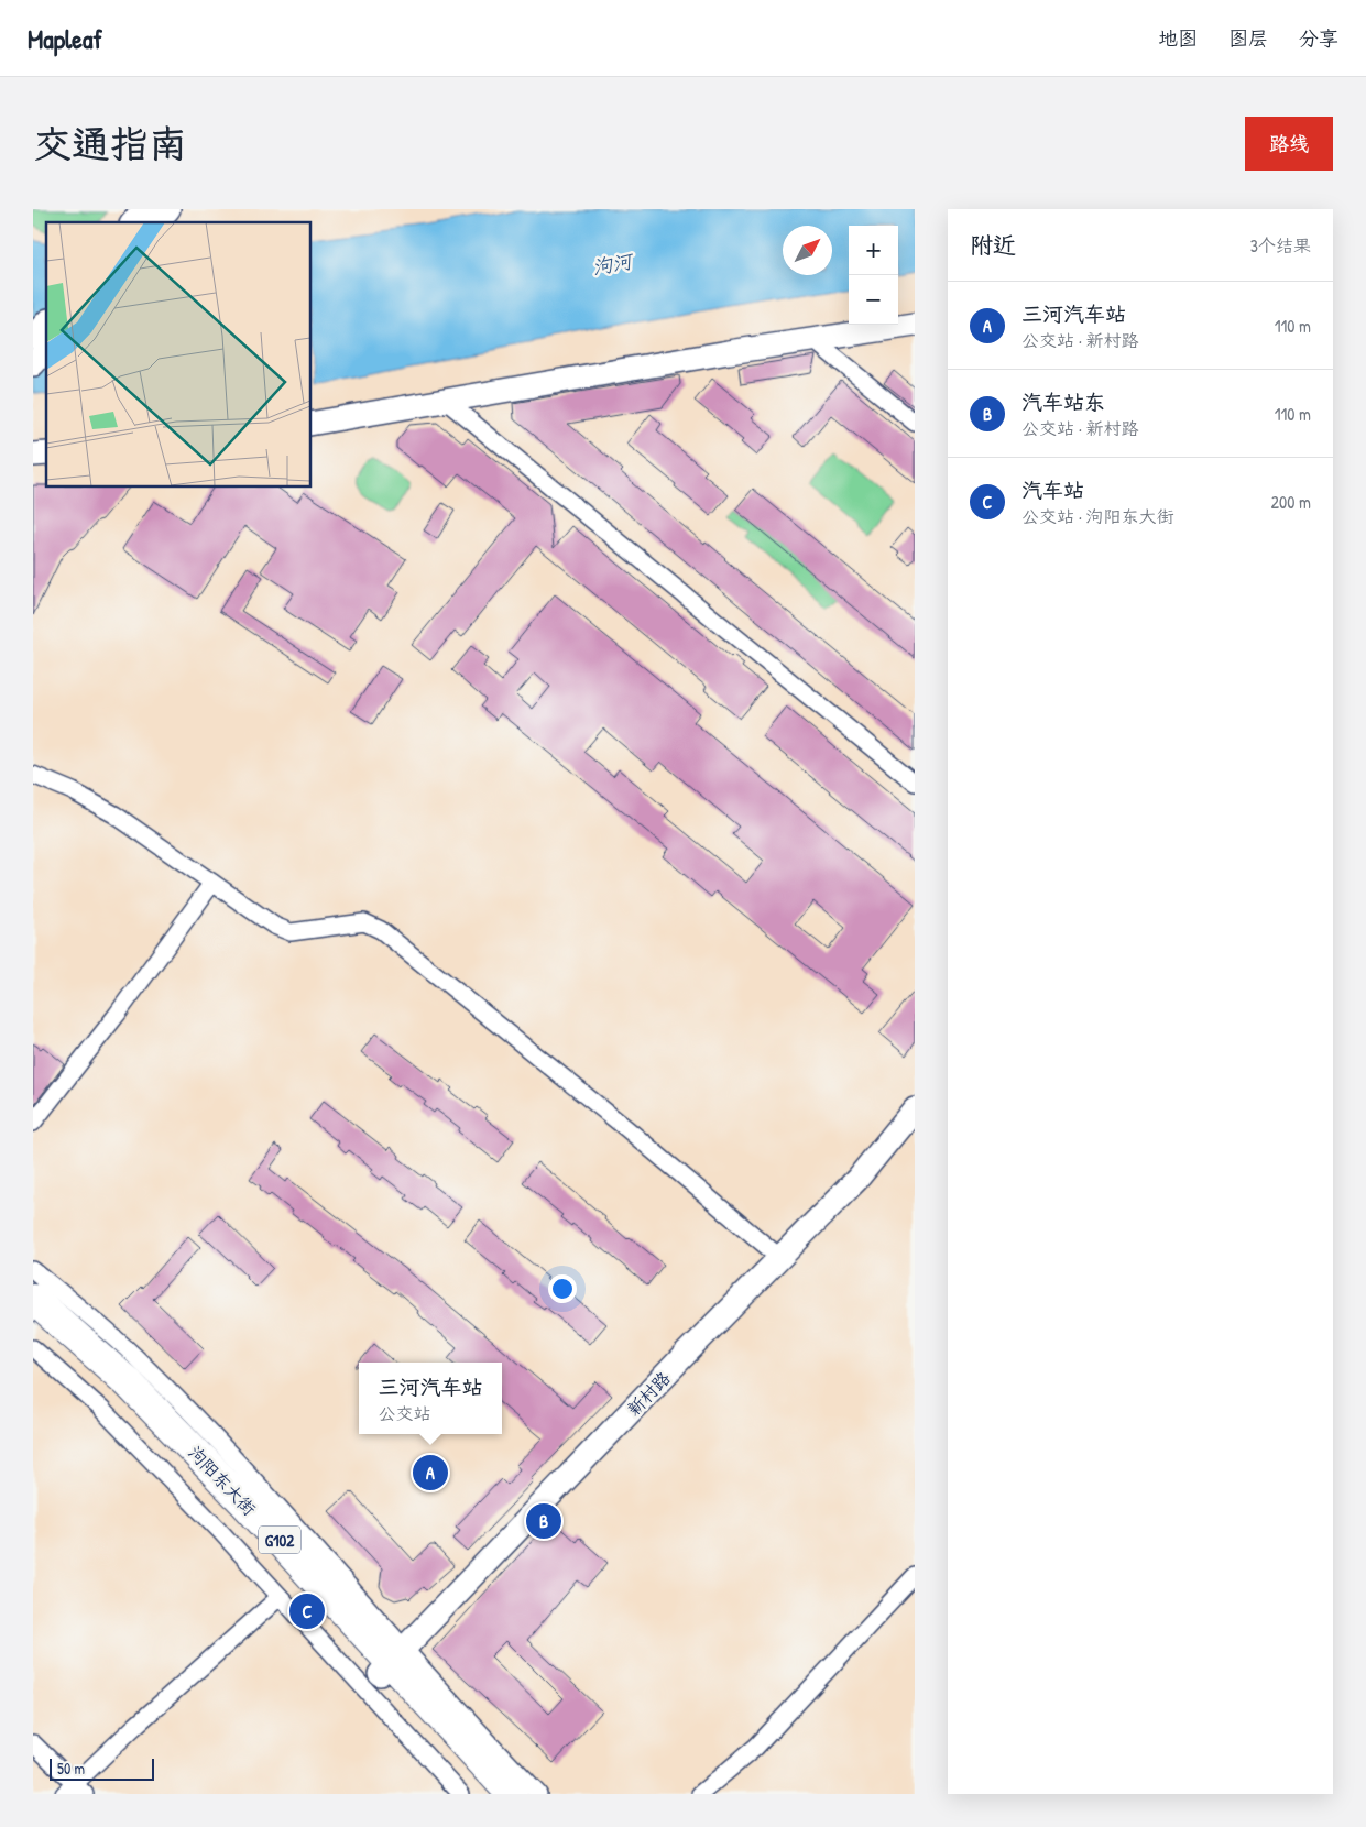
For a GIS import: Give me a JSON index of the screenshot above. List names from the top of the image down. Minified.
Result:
{"streets":{"highway":["泃阳东大街","G102"],"street":["新村路"]},"crossings":[["新村路","泃阳东大街"]],"water":["泃河"],"scale_bar":"50 m","north":"top right","page":{"header":"Mapleaf","nav":["地图","图层","分享"],"buttons":"路线","title":"交通指南","heading":["附近","3个结果"],"map_buttons":["+","−"],"list":[{"mark":"A","name":"三河汽车站","note":"公交站 · 新村路","value":"110 m"},{"mark":"B","name":"汽车站东","note":"公交站 · 新村路","value":"110 m"},{"mark":"C","name":"汽车站","note":"公交站 · 泃阳东大街","value":"200 m"}],"popup":["三河汽车站","公交站"],"pins":["A","B","C"],"scale":"50 m"}}
